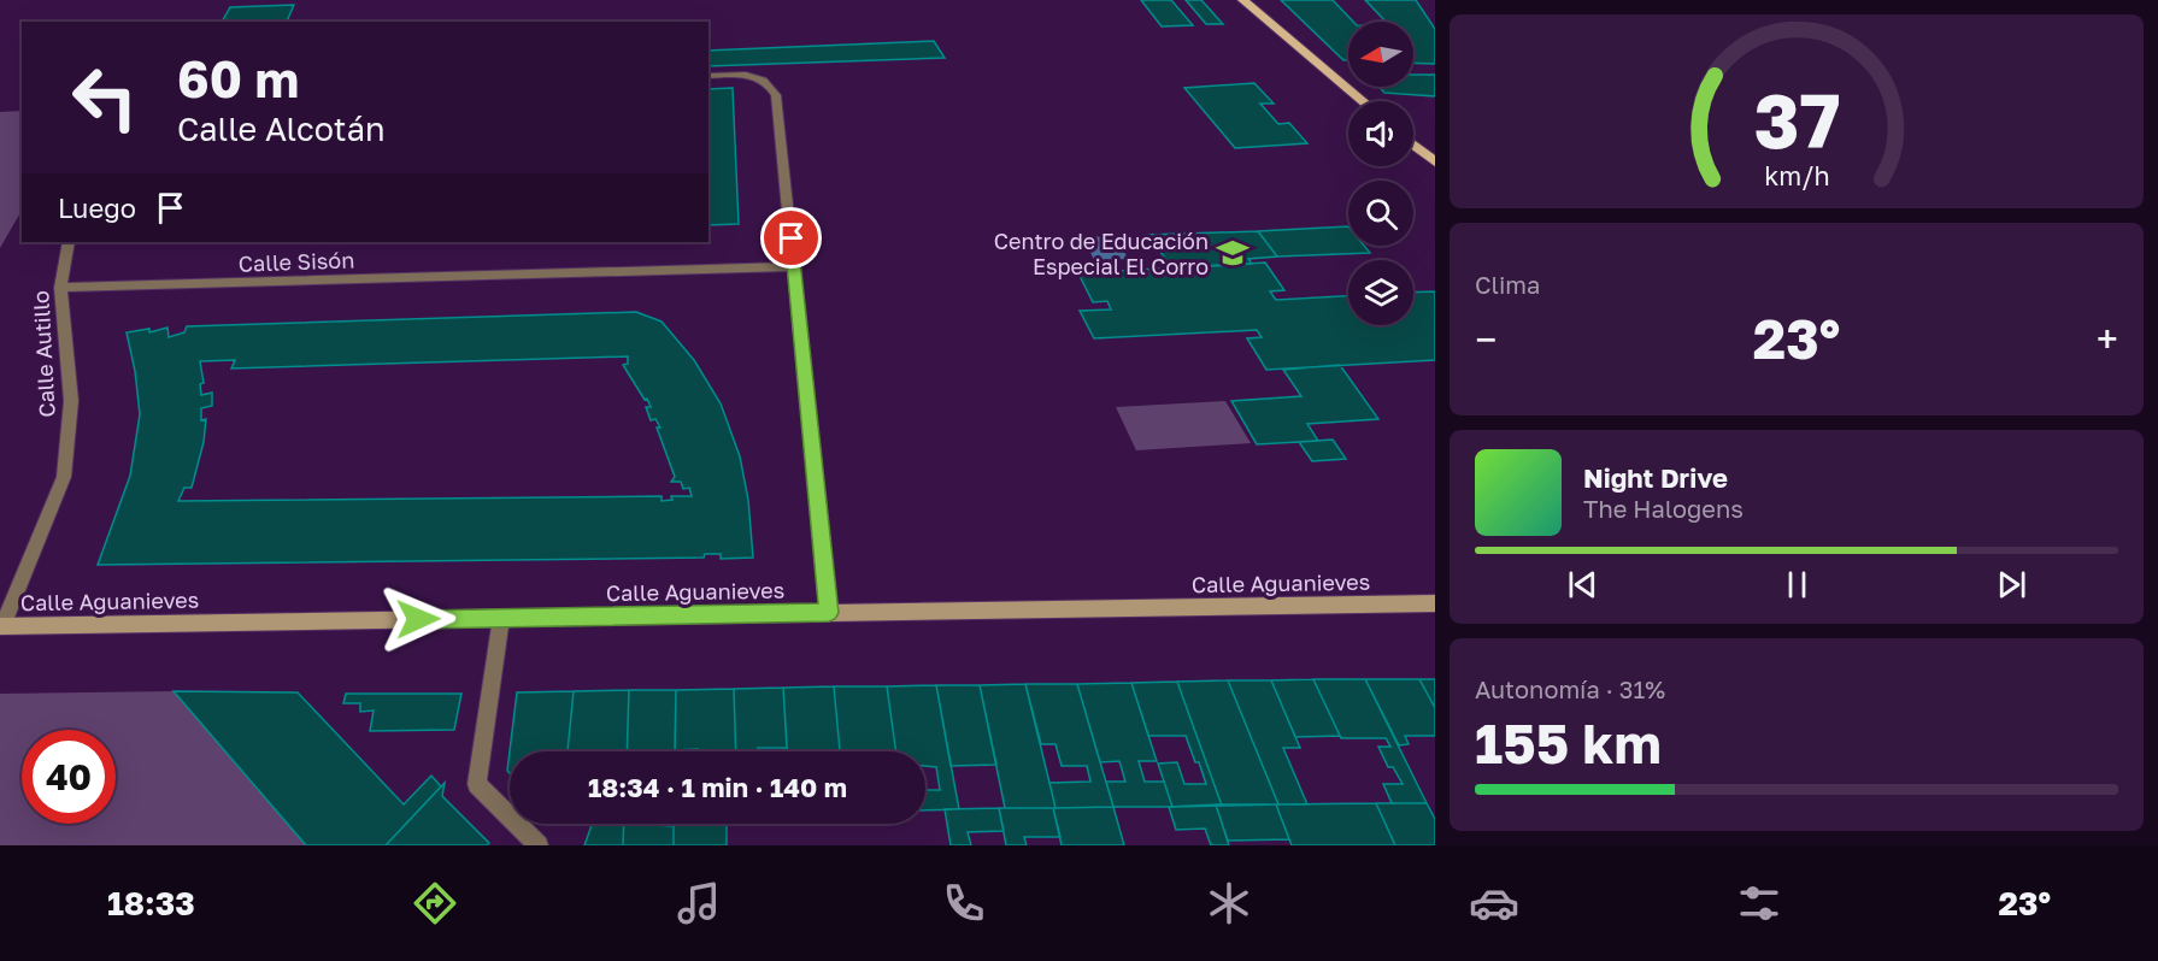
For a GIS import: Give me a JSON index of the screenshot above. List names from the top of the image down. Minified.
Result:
{"streets":{"street":["Calle Sisón","Calle Autillo","Calle Aguanieves"]},"crossings":[["Calle Sisón","Calle Autillo"],["Calle Autillo","Calle Aguanieves"]],"places":{"school or university":["Centro de Educación Especial El Corro"]},"north":"left","page":{"turn":["60 m","Calle Alcotán"],"then":"Luego","tile":["Clima",["Autonomía · 31%","155 km"]],"heat":["−","23°","+"],"song":["Night Drive","The Halogens"],"limit":"40","trip":"18:34 · 1 min · 140 m","tabs":["18:33","23°"],"gauge":["37","km/h"]}}
